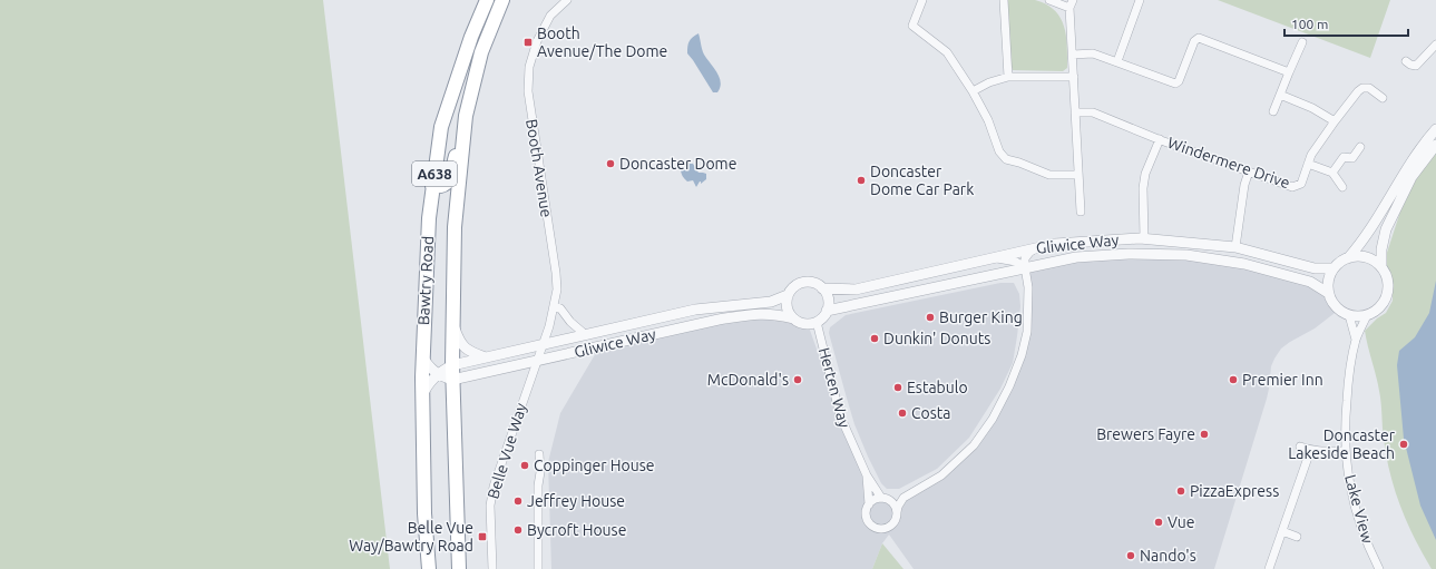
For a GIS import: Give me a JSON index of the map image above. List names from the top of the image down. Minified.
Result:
{"streets":{"highway":["A638","Bawtry Road"],"street":["Windermere Drive","Booth Avenue","Gliwice Way","Herten Way","Belle Vue Way","Lake View"]},"crossings":[["Booth Avenue","Gliwice Way"],["Booth Avenue","Belle Vue Way"],["Gliwice Way","Bawtry Road"],["Gliwice Way","Herten Way"],["Gliwice Way","Belle Vue Way"],["Gliwice Way","Lake View"]],"places":{"transit":["Booth Avenue/The Dome","Belle Vue Way/Bawtry Road"],"other":["Doncaster Dome","Doncaster Dome Car Park","Burger King","Dunkin' Donuts","McDonald's","Premier Inn","Estabulo","Costa","Brewers Fayre","Doncaster Lakeside Beach","Coppinger House","PizzaExpress","Jeffrey House","Vue","Bycroft House","Nando's"]},"scale_bar":"100 m"}
